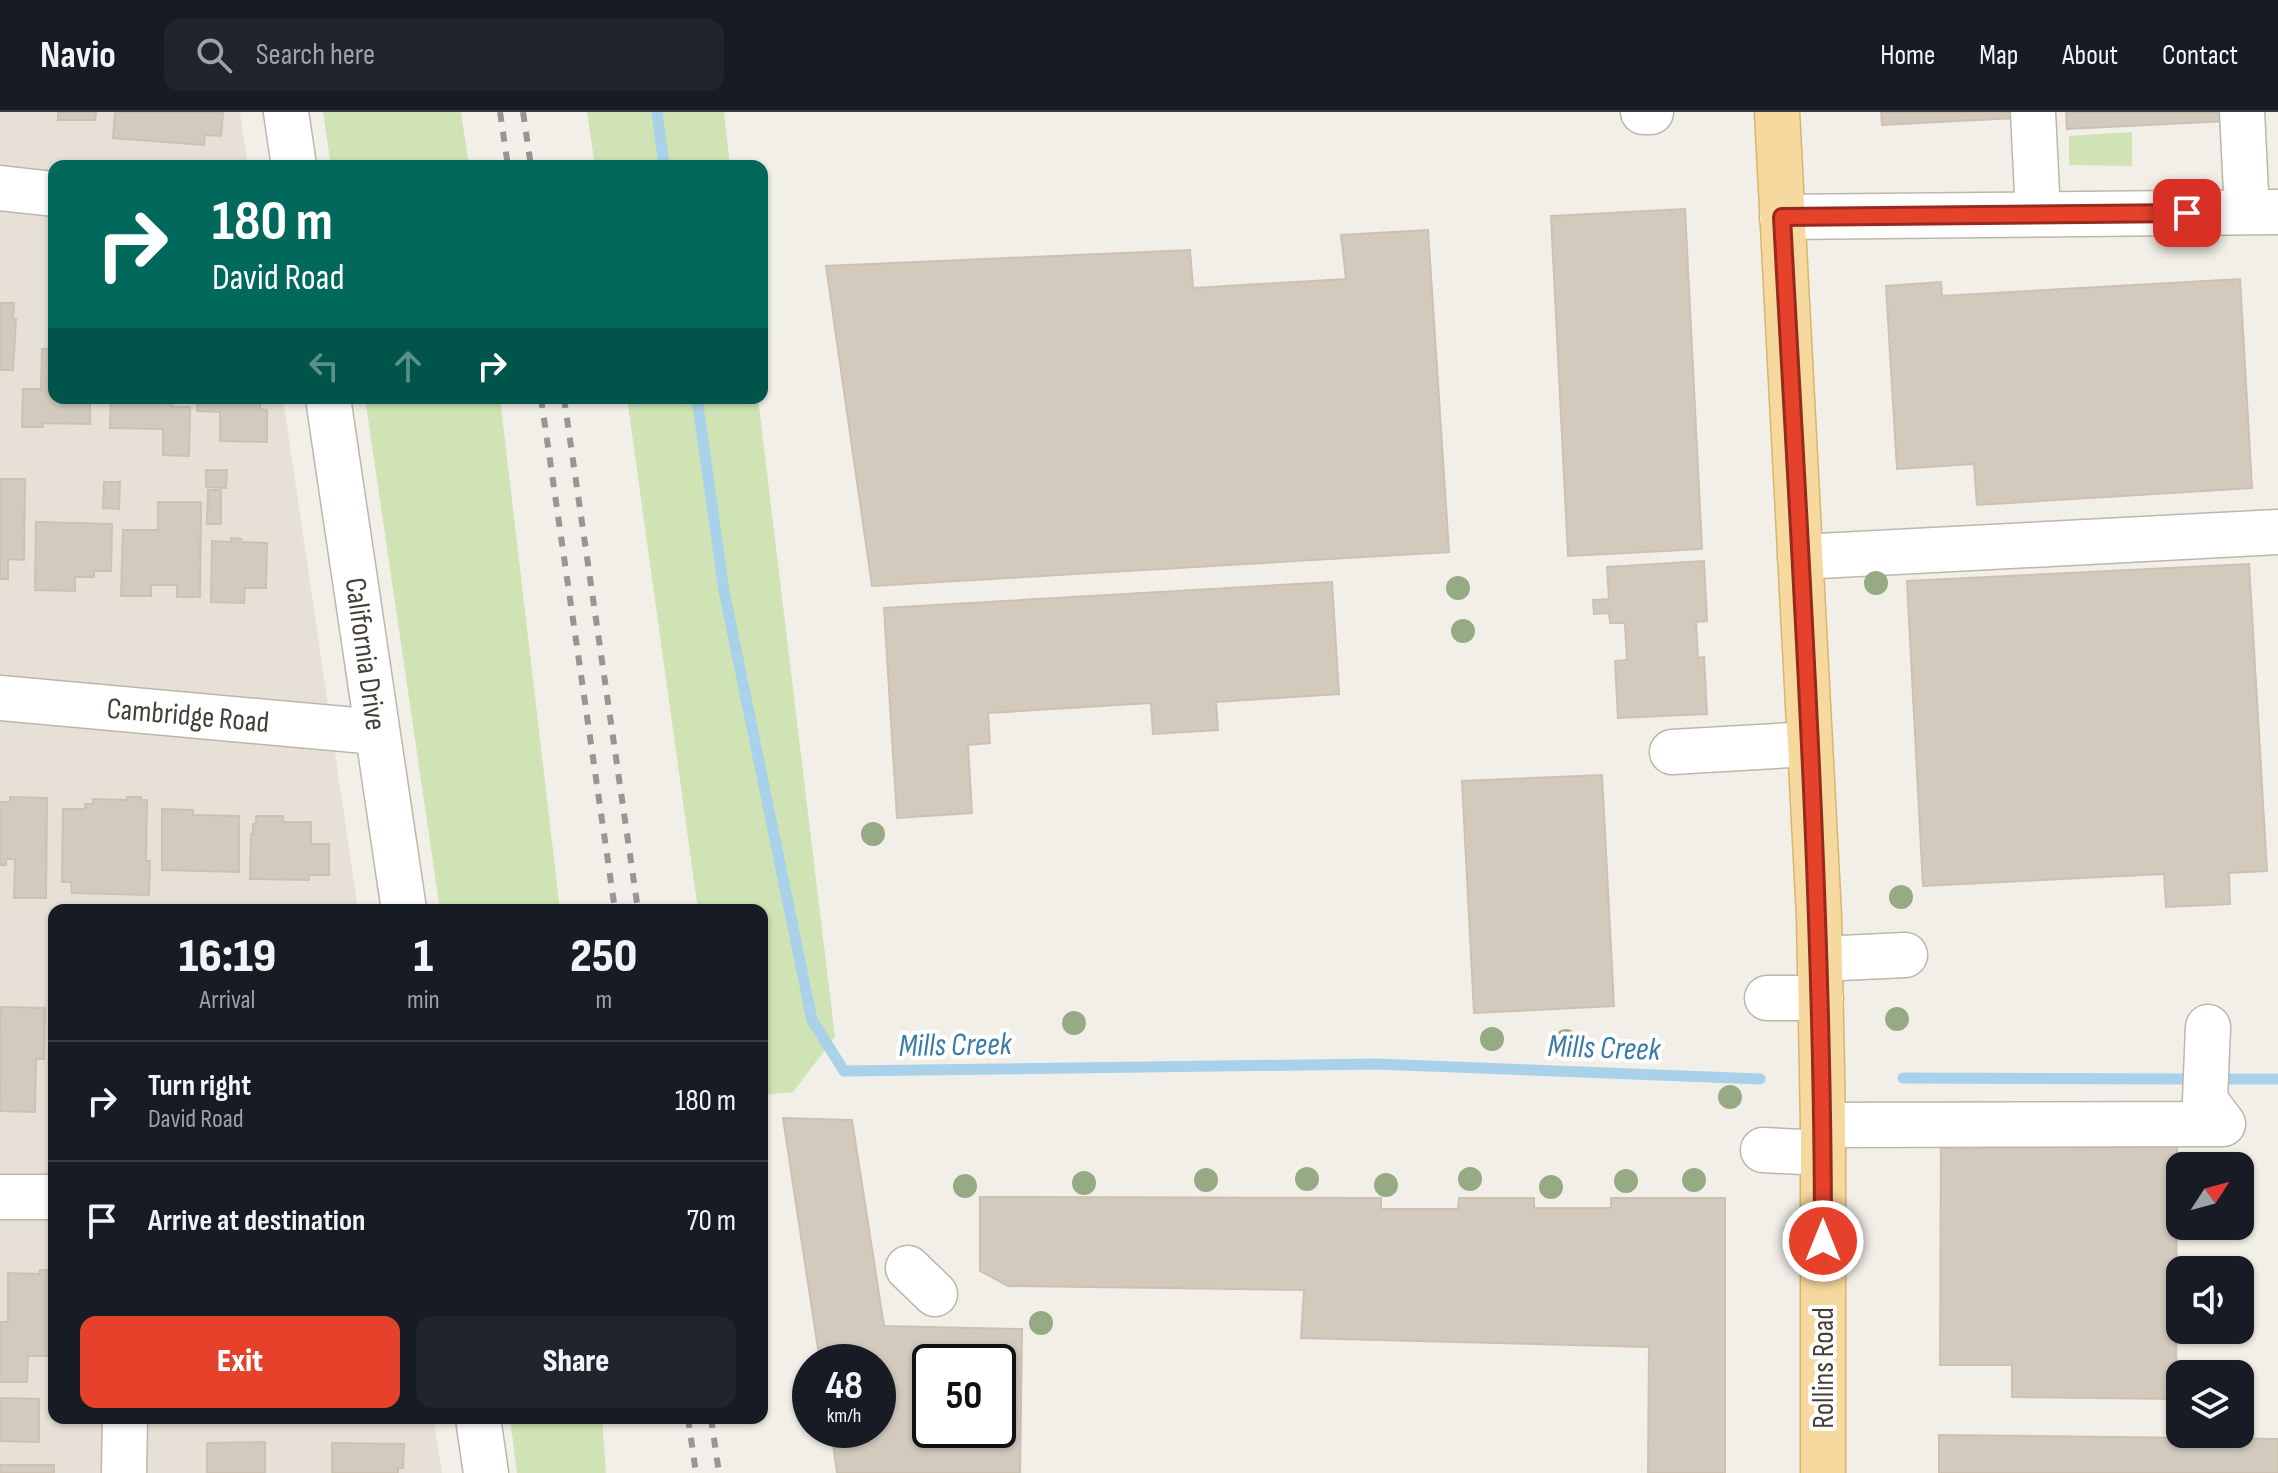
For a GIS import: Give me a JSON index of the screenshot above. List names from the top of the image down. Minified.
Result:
{"streets":{"main road":["Rollins Road"],"street":["California Drive","Cambridge Road"]},"crossings":[["California Drive","Cambridge Road"]],"water":["Mills Creek"],"north":"top right","page":{"header":"Navio","search":"Search here","nav":["Home","Map","About","Contact"],"turn":["180 m","David Road"],"eta":["16:19","Arrival","1","min","250","m"],"list":[{"name":"Turn right","note":"David Road","value":"180 m"},{"name":"Arrive at destination","value":"70 m"}],"buttons":["Exit","Share"],"speed":"48 km/h","limit":"50"}}
